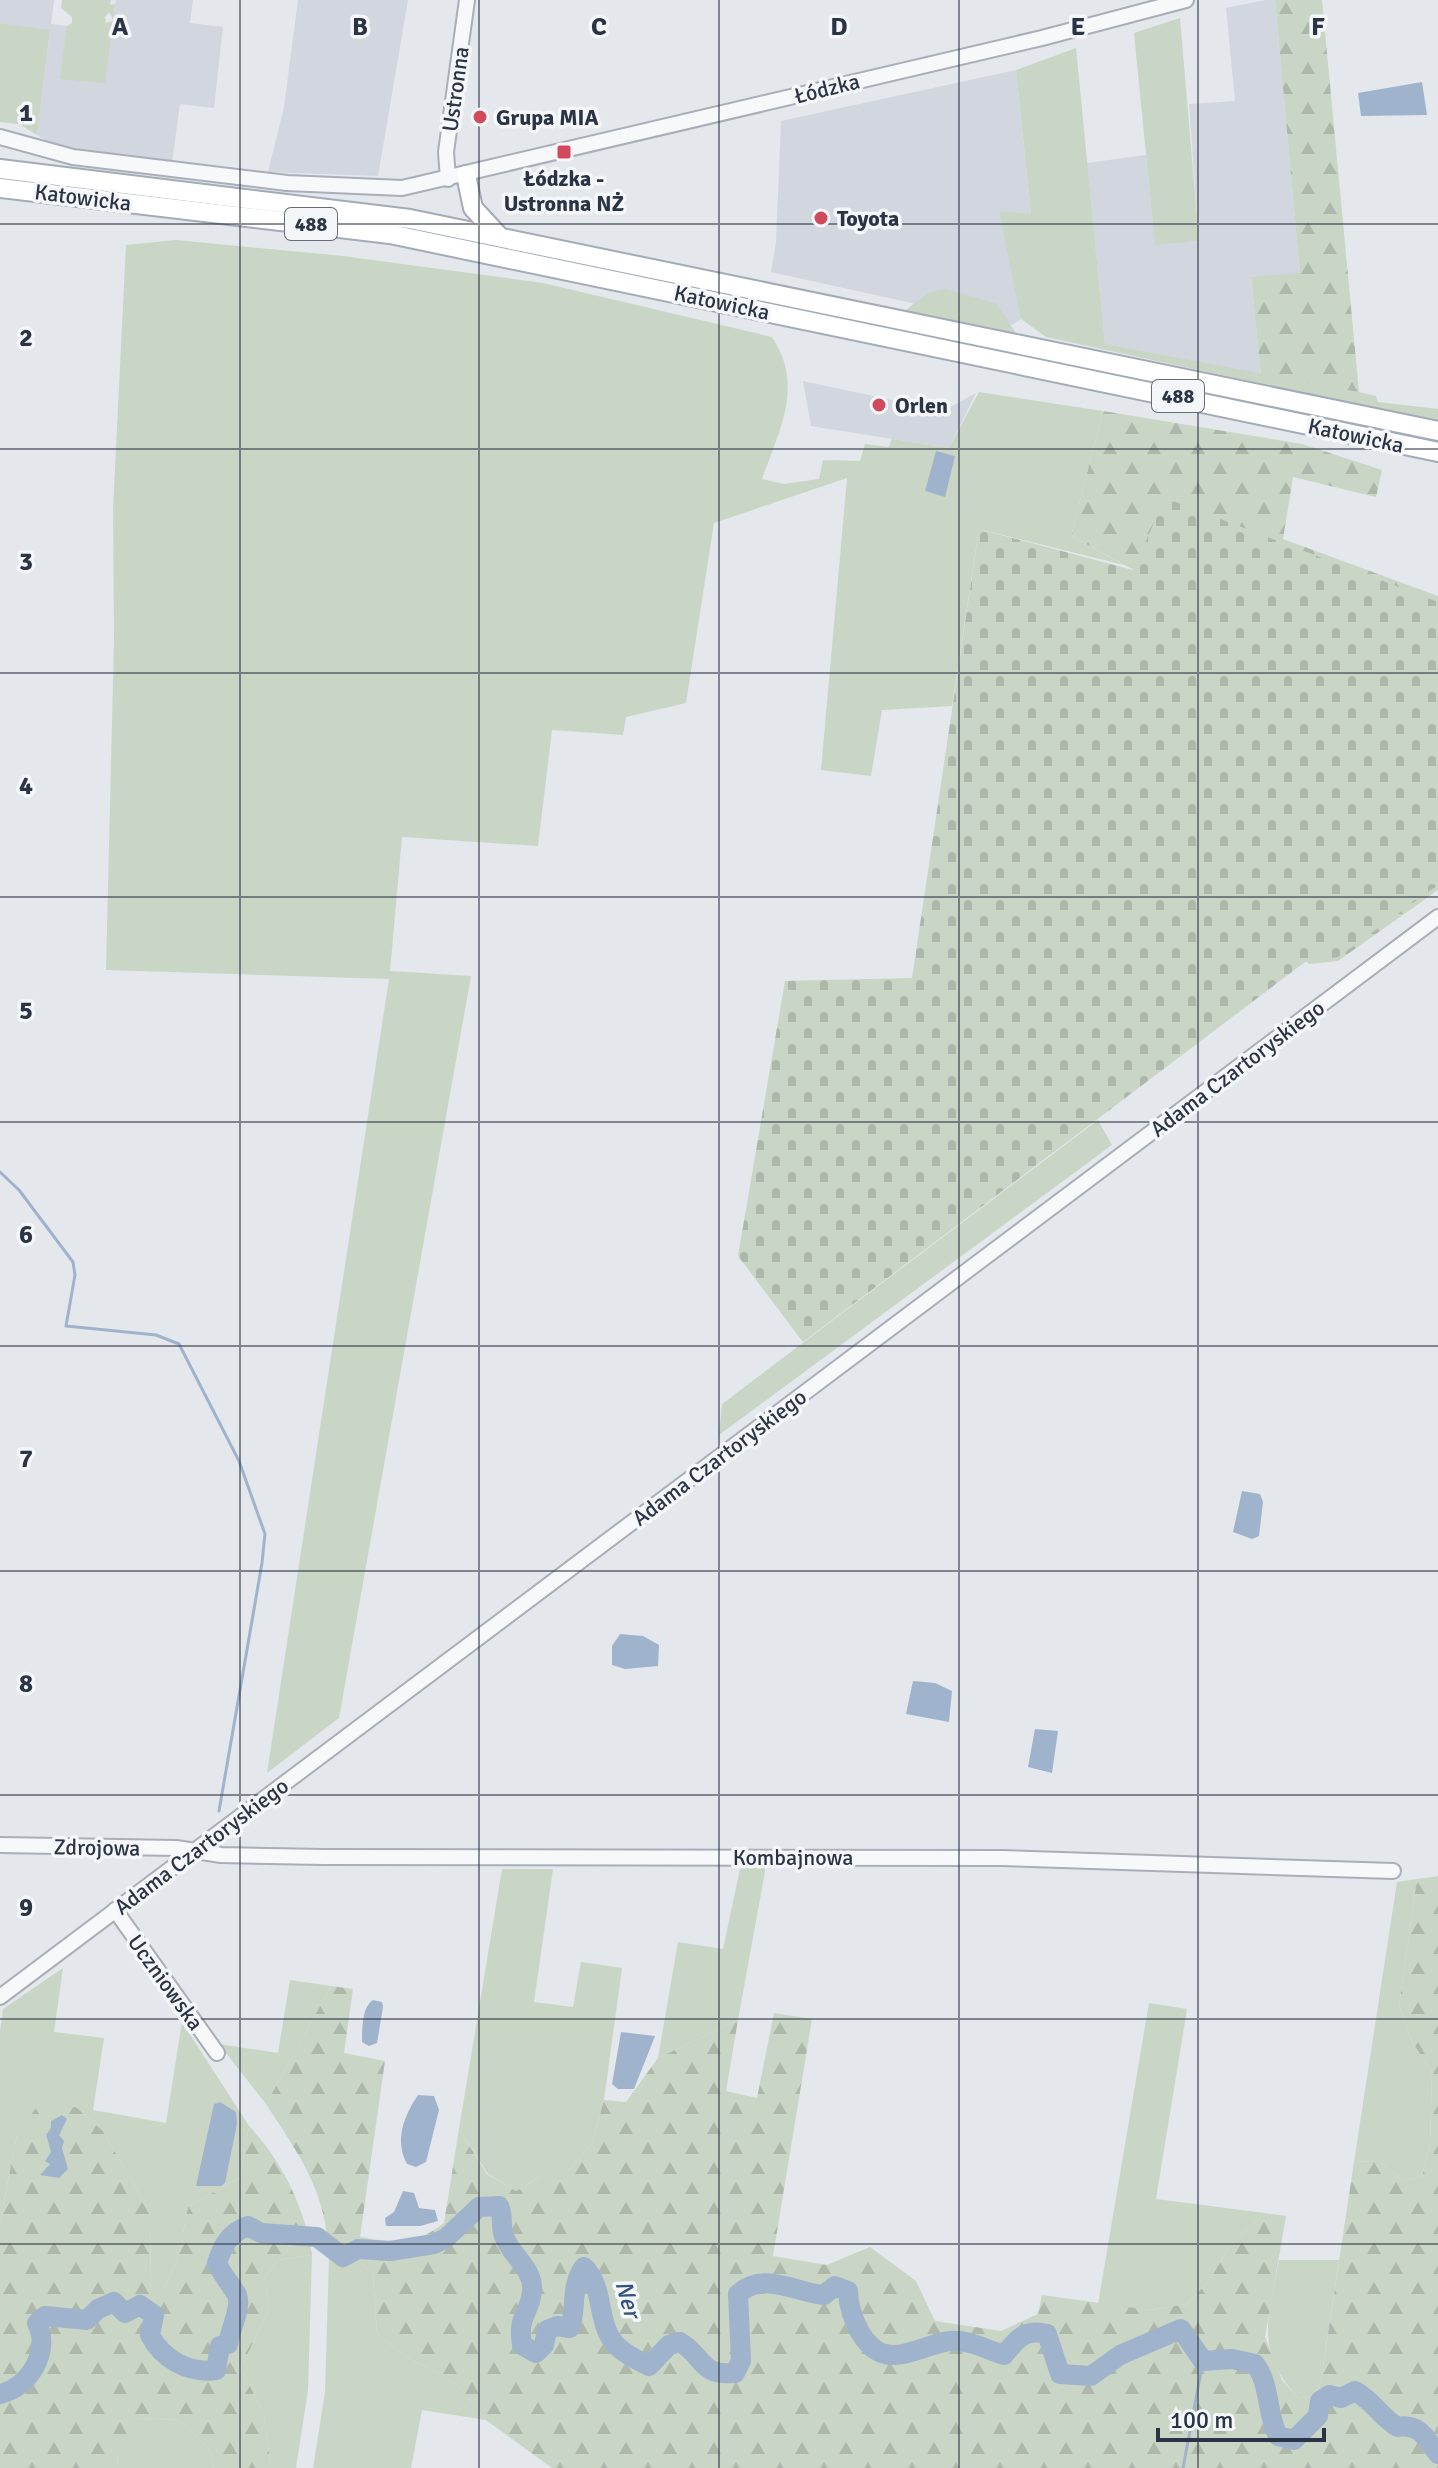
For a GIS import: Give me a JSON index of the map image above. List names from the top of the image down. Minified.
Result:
{"streets":{"main road":["Katowicka","488"],"street":["Łódzka","Ustronna","Adama Czartoryskiego","Zdrojowa","Kombajnowa","Uczniowska"]},"crossings":[["Łódzka","Ustronna"],["Adama Czartoryskiego","Zdrojowa"],["Adama Czartoryskiego","Kombajnowa"],["Adama Czartoryskiego","Uczniowska"],["Zdrojowa","Kombajnowa"]],"water":["Ner"],"places":{"other":["Grupa MIA","Toyota","Orlen"],"transit":["Łódzka - Ustronna NŻ"]},"scale_bar":"100 m","grid":{"columns":["A","B","C","D","E","F"],"rows":["1","2","3","4","5","6","7","8","9"]}}
